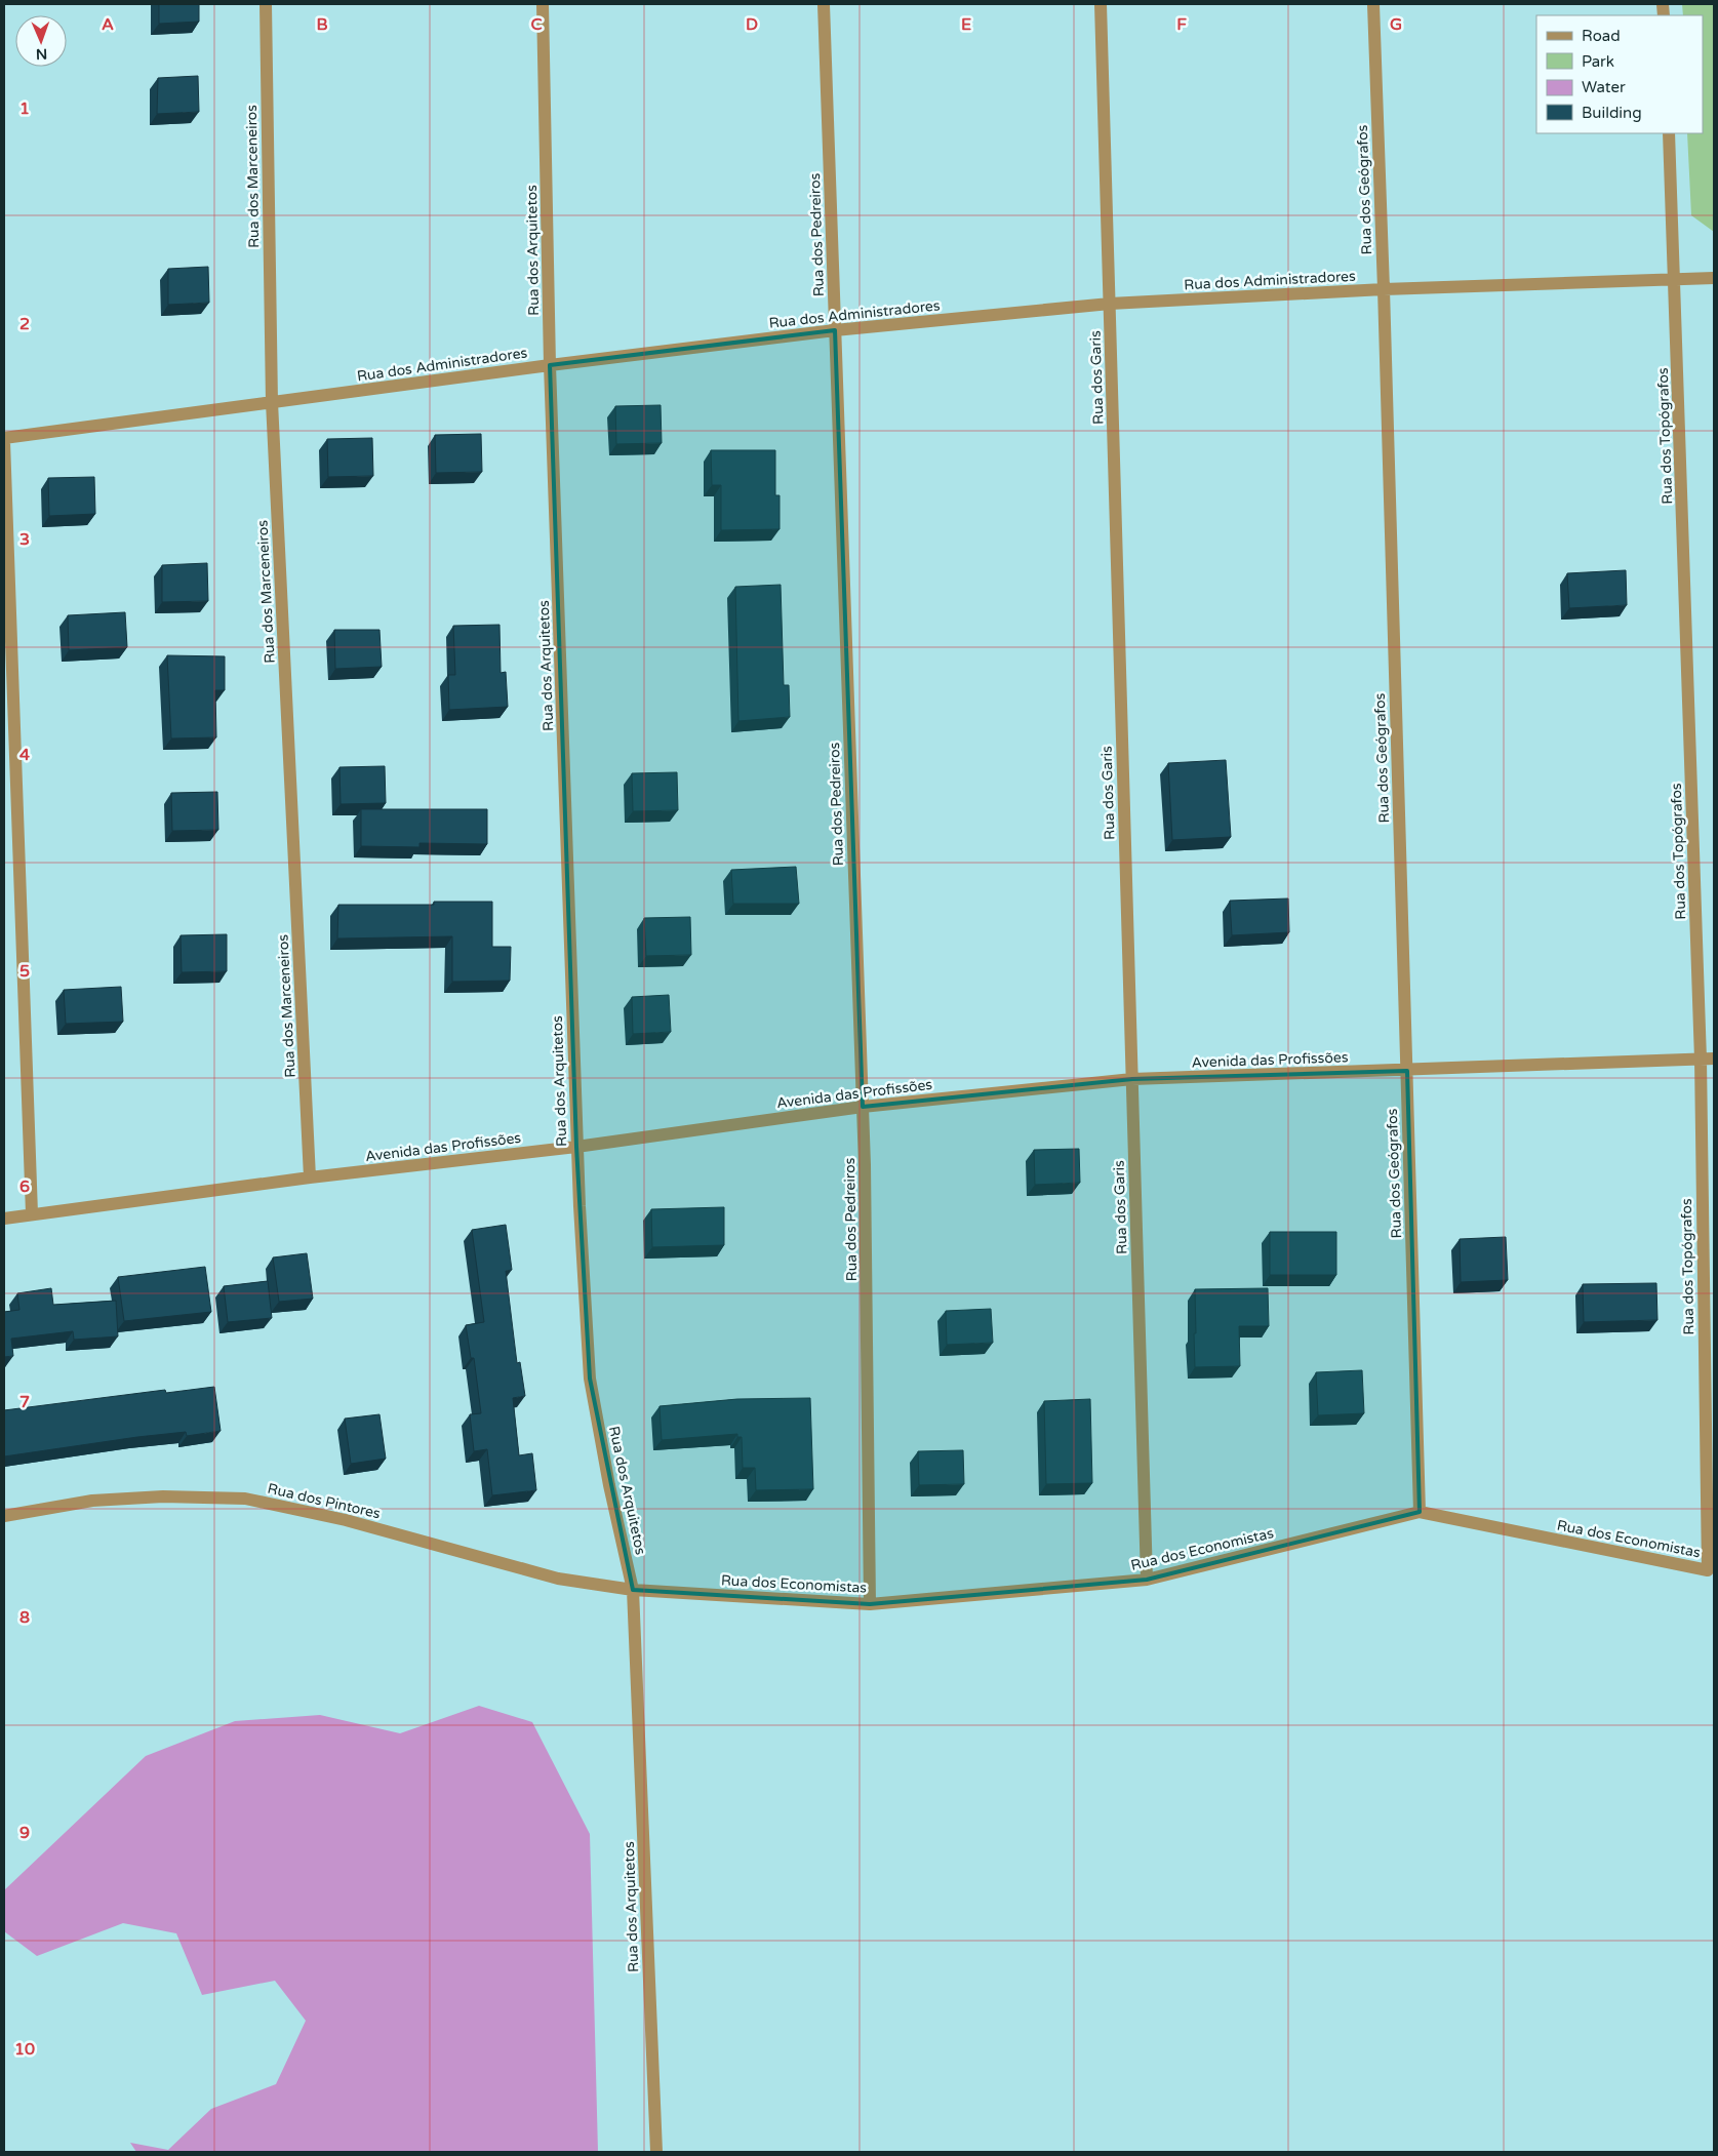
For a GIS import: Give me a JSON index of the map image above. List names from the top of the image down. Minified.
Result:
{"streets":{"street":["Rua dos Marceneiros","Rua dos Geógrafos","Rua dos Pedreiros","Rua dos Arquitetos","Rua dos Administradores","Rua dos Garis","Rua dos Topógrafos","Avenida das Profissões","Rua dos Pintores","Rua dos Economistas"]},"crossings":[["Rua dos Marceneiros","Rua dos Administradores"],["Rua dos Marceneiros","Avenida das Profissões"],["Rua dos Geógrafos","Rua dos Administradores"],["Rua dos Geógrafos","Avenida das Profissões"],["Rua dos Geógrafos","Rua dos Economistas"],["Rua dos Pedreiros","Rua dos Administradores"],["Rua dos Pedreiros","Avenida das Profissões"],["Rua dos Pedreiros","Rua dos Economistas"],["Rua dos Arquitetos","Rua dos Administradores"],["Rua dos Arquitetos","Avenida das Profissões"],["Rua dos Arquitetos","Rua dos Pintores"],["Rua dos Arquitetos","Rua dos Economistas"],["Rua dos Administradores","Rua dos Garis"],["Rua dos Administradores","Rua dos Topógrafos"],["Rua dos Garis","Avenida das Profissões"],["Rua dos Garis","Rua dos Economistas"],["Rua dos Topógrafos","Avenida das Profissões"],["Rua dos Topógrafos","Rua dos Economistas"],["Rua dos Pintores","Rua dos Economistas"]],"legend":["Road","Park","Water","Building"],"north":"bottom","grid":{"columns":["A","B","C","D","E","F","G"],"rows":["1","2","3","4","5","6","7","8","9","10"]}}
